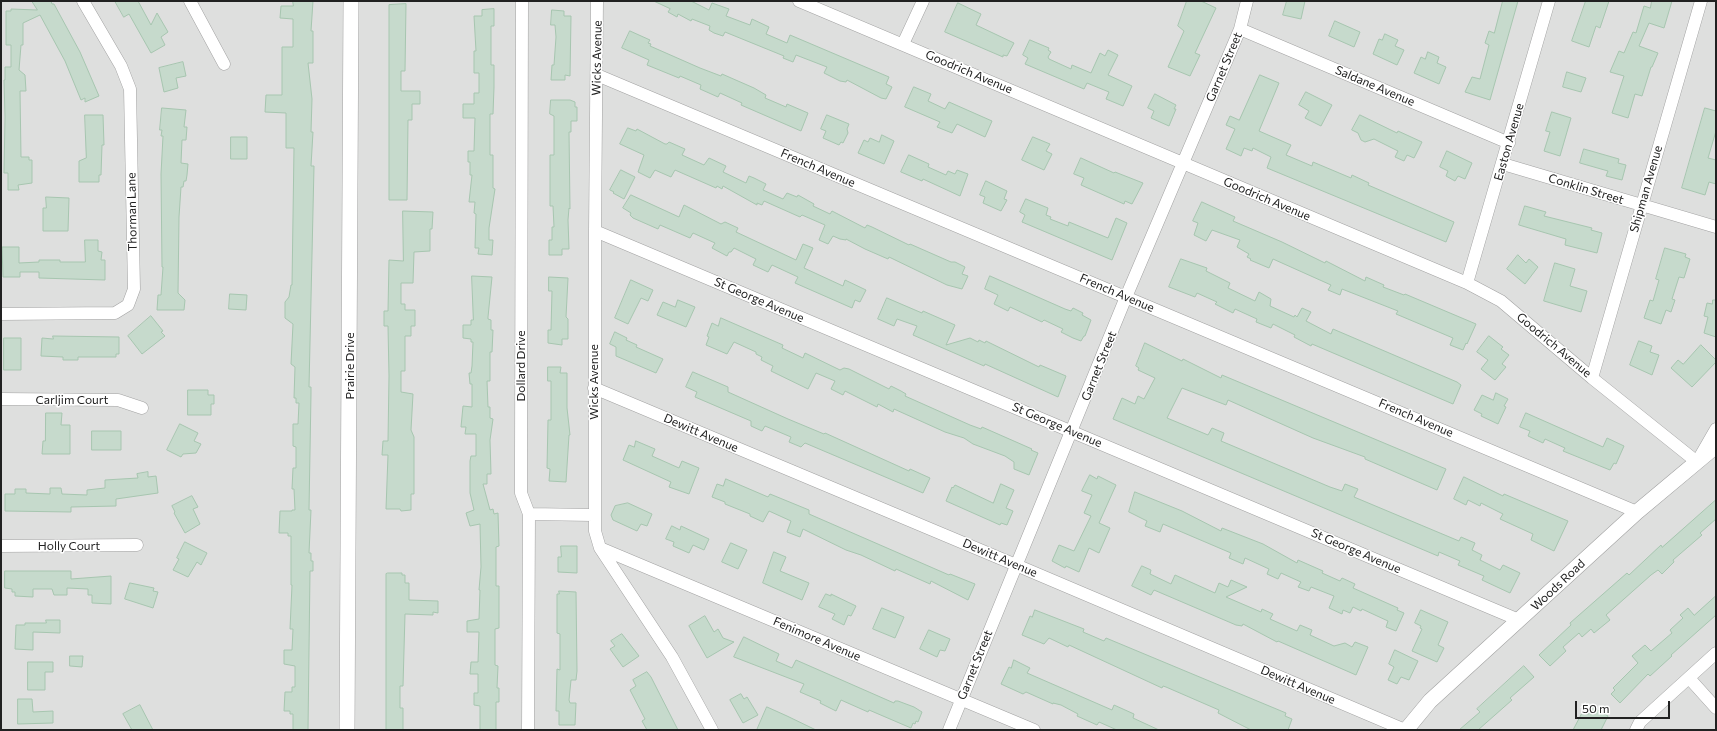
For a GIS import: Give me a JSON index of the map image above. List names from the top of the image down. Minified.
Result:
{"streets":{"street":["Wicks Avenue","Garnet Street","Goodrich Avenue","Saldane Avenue","Easton Avenue","French Avenue","Conklin Street","Shipman Avenue","Thorman Lane","St George Avenue","Prairie Drive","Dollard Drive","Carljim Court","Dewitt Avenue","Holly Court","Woods Road","Fenimore Avenue"]},"crossings":[["Wicks Avenue","French Avenue"],["Wicks Avenue","St George Avenue"],["Wicks Avenue","Dewitt Avenue"],["Wicks Avenue","Fenimore Avenue"],["Garnet Street","Goodrich Avenue"],["Garnet Street","Saldane Avenue"],["Garnet Street","French Avenue"],["Garnet Street","St George Avenue"],["Garnet Street","Dewitt Avenue"],["Garnet Street","Fenimore Avenue"],["Goodrich Avenue","Easton Avenue"],["Goodrich Avenue","Shipman Avenue"],["Goodrich Avenue","Woods Road"],["Saldane Avenue","Easton Avenue"],["Easton Avenue","Conklin Street"],["French Avenue","Woods Road"],["Conklin Street","Shipman Avenue"],["St George Avenue","Woods Road"],["Dewitt Avenue","Woods Road"]],"scale_bar":"50 m"}
